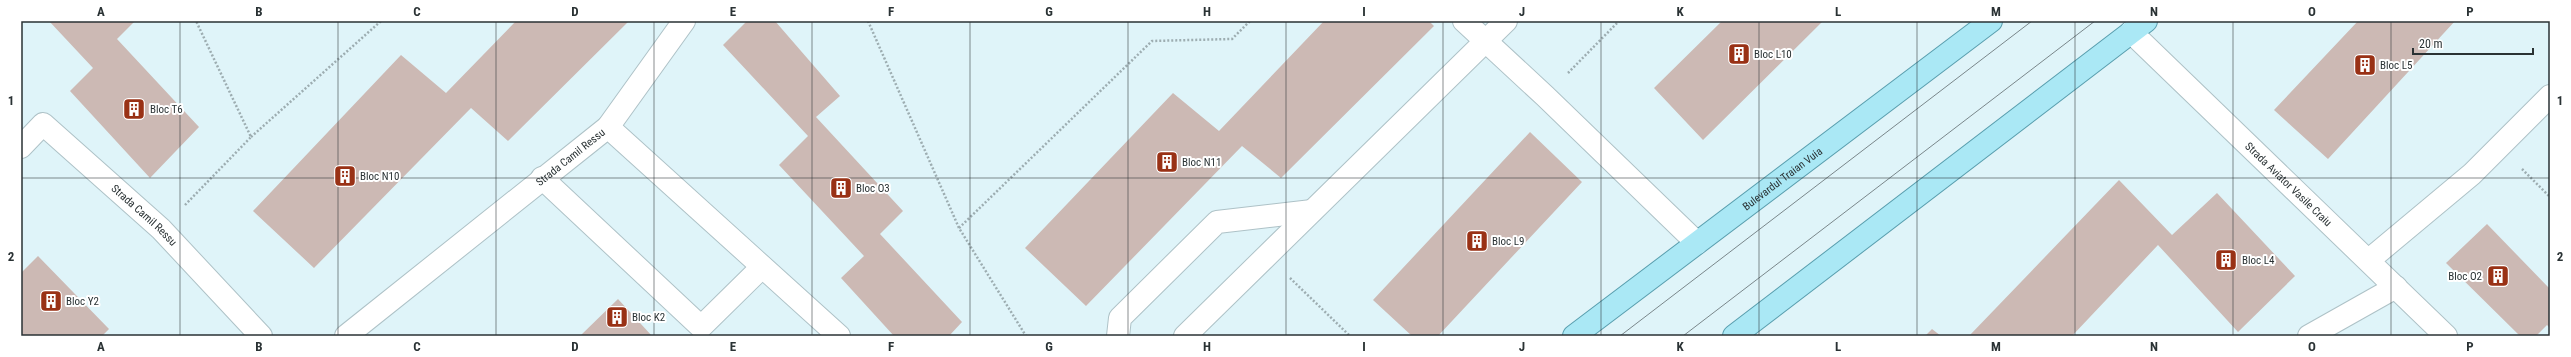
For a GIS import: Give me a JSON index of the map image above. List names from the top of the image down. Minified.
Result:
{"streets":{"main road":["Bulevardul Traian Vuia"],"street":["Strada Camil Ressu","Strada Aviator Vasile Craiu"]},"places":{"building":["Bloc L10","Bloc L5","Bloc T6","Bloc N11","Bloc N10","Bloc O3","Bloc L9","Bloc L4","Bloc O2","Bloc Y2","Bloc K2"]},"scale_bar":"20 m","grid":{"columns":["A","B","C","D","E","F","G","H","I","J","K","L","M","N","O","P"],"rows":["1","2"]}}
